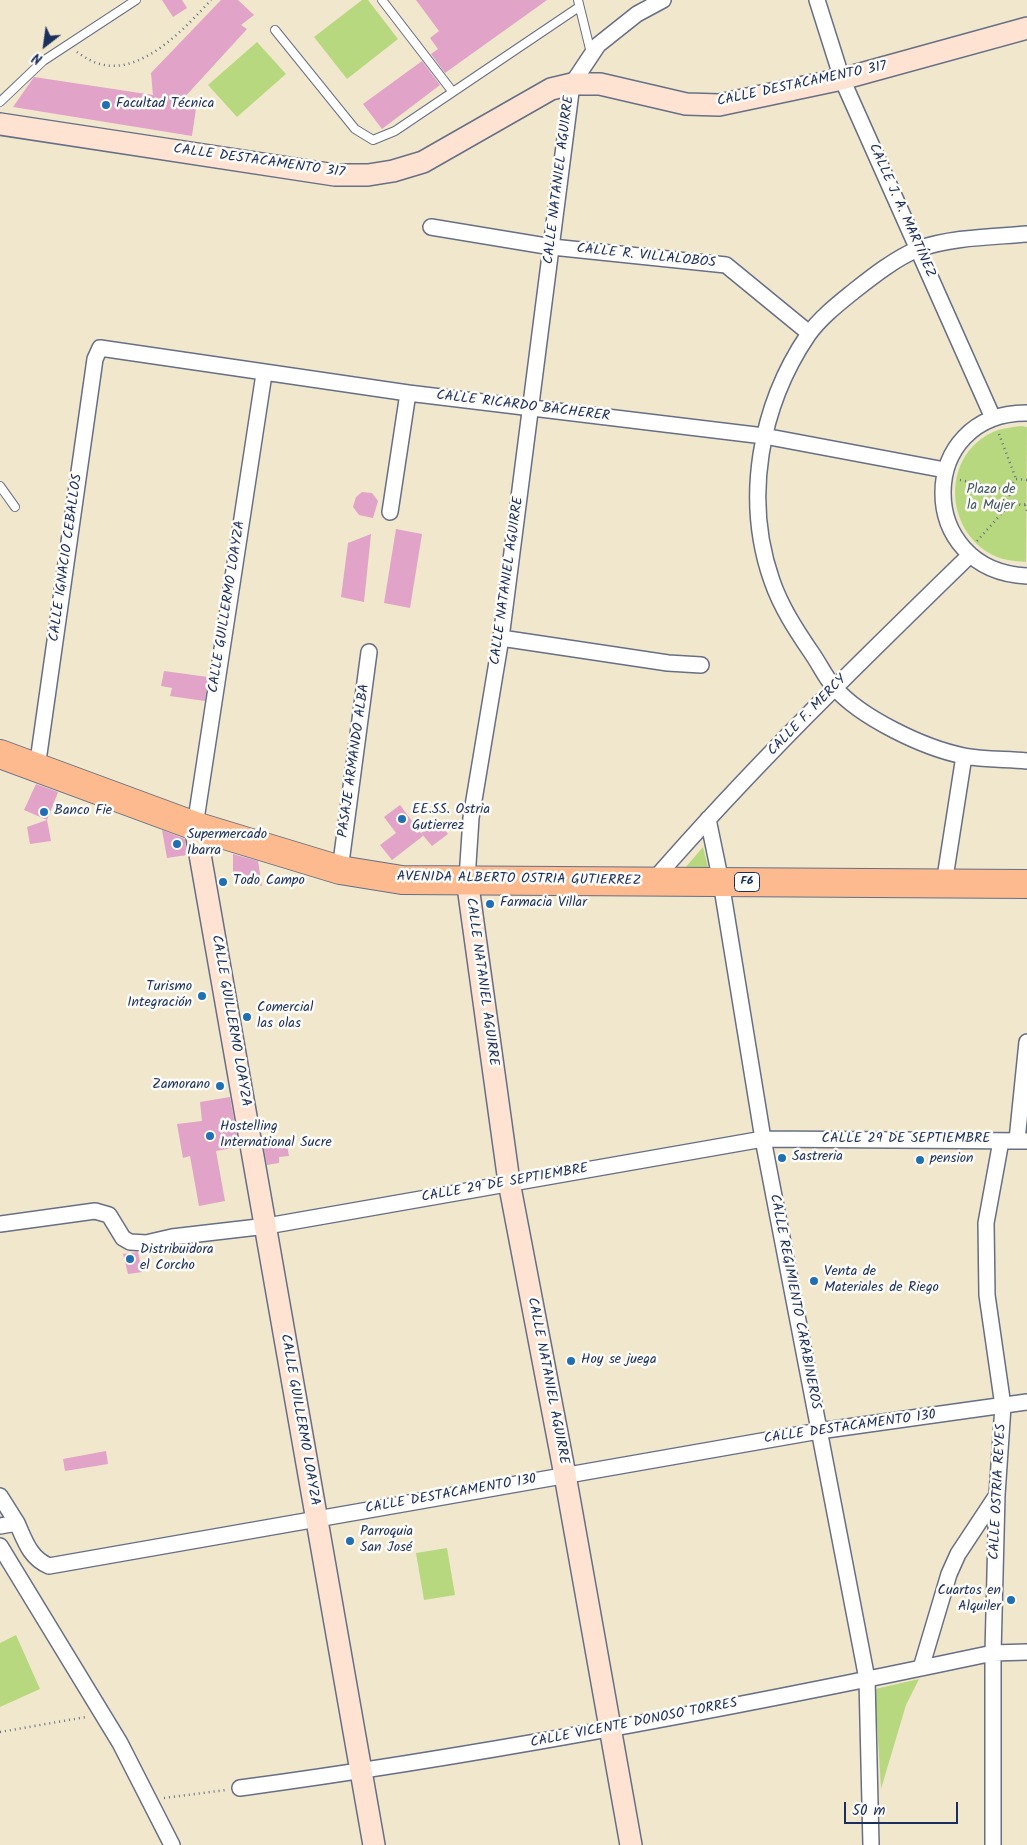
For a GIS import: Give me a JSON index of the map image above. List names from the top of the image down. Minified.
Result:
{"streets":{"highway":["AVENIDA ALBERTO OSTRIA GUTIERREZ","F6"],"street":["CALLE DESTACAMENTO 317","CALLE NATANIEL AGUIRRE","CALLE J. A. MARTÍNEZ","CALLE R. VILLALOBOS","CALLE RICARDO BACHERER","CALLE IGNACIO CEBALLOS","CALLE GUILLERMO LOAYZA","CALLE F. MERCY","PASAJE ARMANDO ALBA","CALLE 29 DE SEPTIEMBRE","CALLE REGIMIENTO CARABINEROS","CALLE DESTACAMENTO 130","CALLE OSTRIA REYES","CALLE VICENTE DONOSO TORRES"]},"crossings":[["CALLE DESTACAMENTO 317","CALLE NATANIEL AGUIRRE"],["CALLE DESTACAMENTO 317","CALLE J. A. MARTÍNEZ"],["CALLE NATANIEL AGUIRRE","CALLE R. VILLALOBOS"],["CALLE NATANIEL AGUIRRE","CALLE RICARDO BACHERER"],["CALLE NATANIEL AGUIRRE","AVENIDA ALBERTO OSTRIA GUTIERREZ"],["CALLE NATANIEL AGUIRRE","CALLE 29 DE SEPTIEMBRE"],["CALLE NATANIEL AGUIRRE","CALLE DESTACAMENTO 130"],["CALLE NATANIEL AGUIRRE","CALLE VICENTE DONOSO TORRES"],["CALLE RICARDO BACHERER","CALLE IGNACIO CEBALLOS"],["CALLE RICARDO BACHERER","CALLE GUILLERMO LOAYZA"],["CALLE IGNACIO CEBALLOS","AVENIDA ALBERTO OSTRIA GUTIERREZ"],["CALLE GUILLERMO LOAYZA","AVENIDA ALBERTO OSTRIA GUTIERREZ"],["CALLE GUILLERMO LOAYZA","CALLE 29 DE SEPTIEMBRE"],["CALLE GUILLERMO LOAYZA","CALLE DESTACAMENTO 130"],["CALLE GUILLERMO LOAYZA","CALLE VICENTE DONOSO TORRES"],["CALLE F. MERCY","AVENIDA ALBERTO OSTRIA GUTIERREZ"],["CALLE F. MERCY","CALLE REGIMIENTO CARABINEROS"],["PASAJE ARMANDO ALBA","AVENIDA ALBERTO OSTRIA GUTIERREZ"],["AVENIDA ALBERTO OSTRIA GUTIERREZ","CALLE REGIMIENTO CARABINEROS"],["CALLE 29 DE SEPTIEMBRE","CALLE REGIMIENTO CARABINEROS"],["CALLE 29 DE SEPTIEMBRE","CALLE OSTRIA REYES"],["CALLE REGIMIENTO CARABINEROS","CALLE DESTACAMENTO 130"],["CALLE REGIMIENTO CARABINEROS","CALLE VICENTE DONOSO TORRES"],["CALLE DESTACAMENTO 130","CALLE OSTRIA REYES"],["CALLE OSTRIA REYES","CALLE VICENTE DONOSO TORRES"]],"parks":["Plaza de la Mujer"],"places":["Facultad Técnica","Banco Fie","EE.SS. Ostria Gutierrez","Supermercado Ibarra","Todo Campo","Farmacia Villar","Turismo Integración","Comercial las olas","Zamorano","Hostelling International Sucre","Sastreria","pension","Distribuidora el Corcho","Venta de Materiales de Riego","Hoy se juega","Parroquia San José","Cuartos en Alquiler"],"scale_bar":"50 m","north":"bottom left"}
